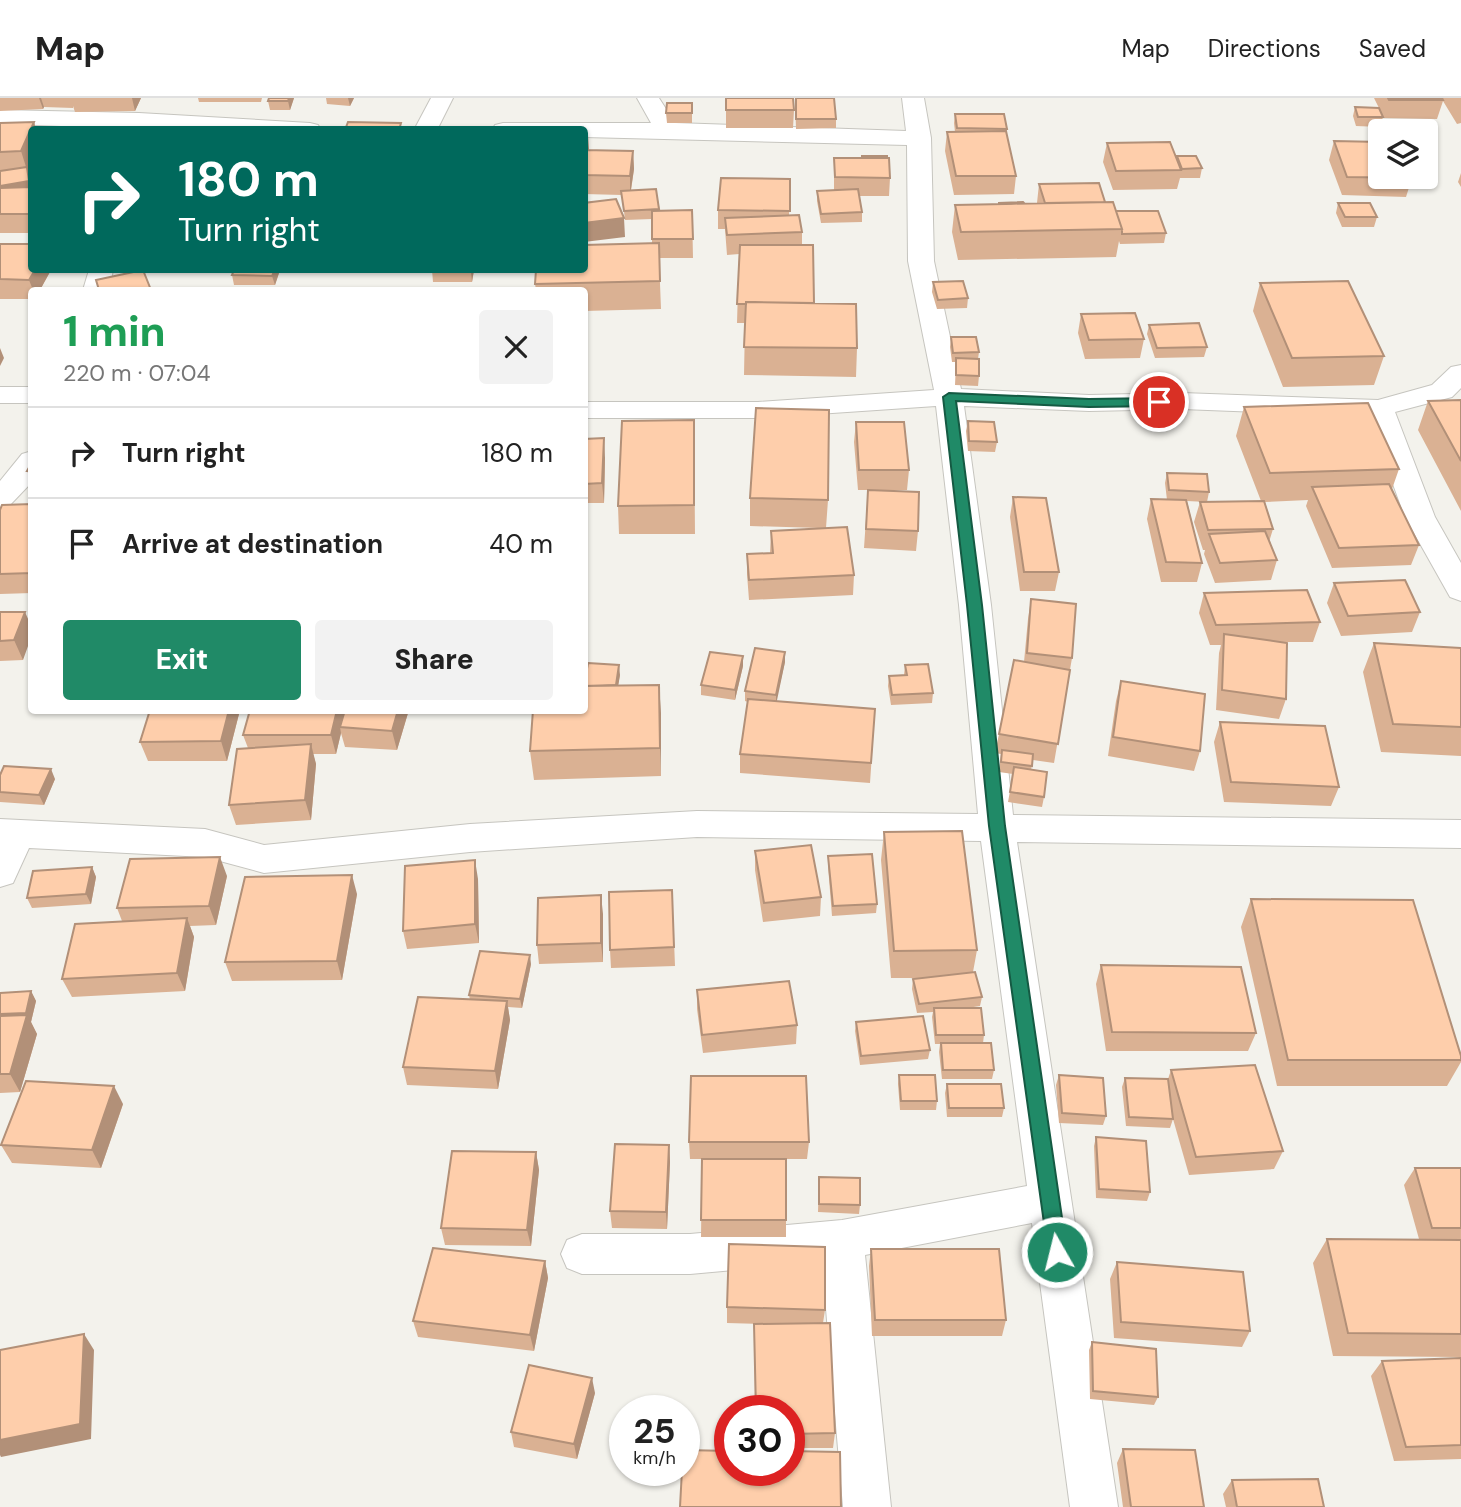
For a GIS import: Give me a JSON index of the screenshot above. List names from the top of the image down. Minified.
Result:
{"page":{"header":"Map","nav":["Map","Directions","Saved"],"turn":["180 m","Turn right"],"heading":["1 min","220 m · 07:04"],"list":[{"name":"Turn right","value":"180 m"},{"name":"Arrive at destination","value":"40 m"}],"buttons":["Exit","Share"],"speed":"25 km/h","limit":"30"}}
